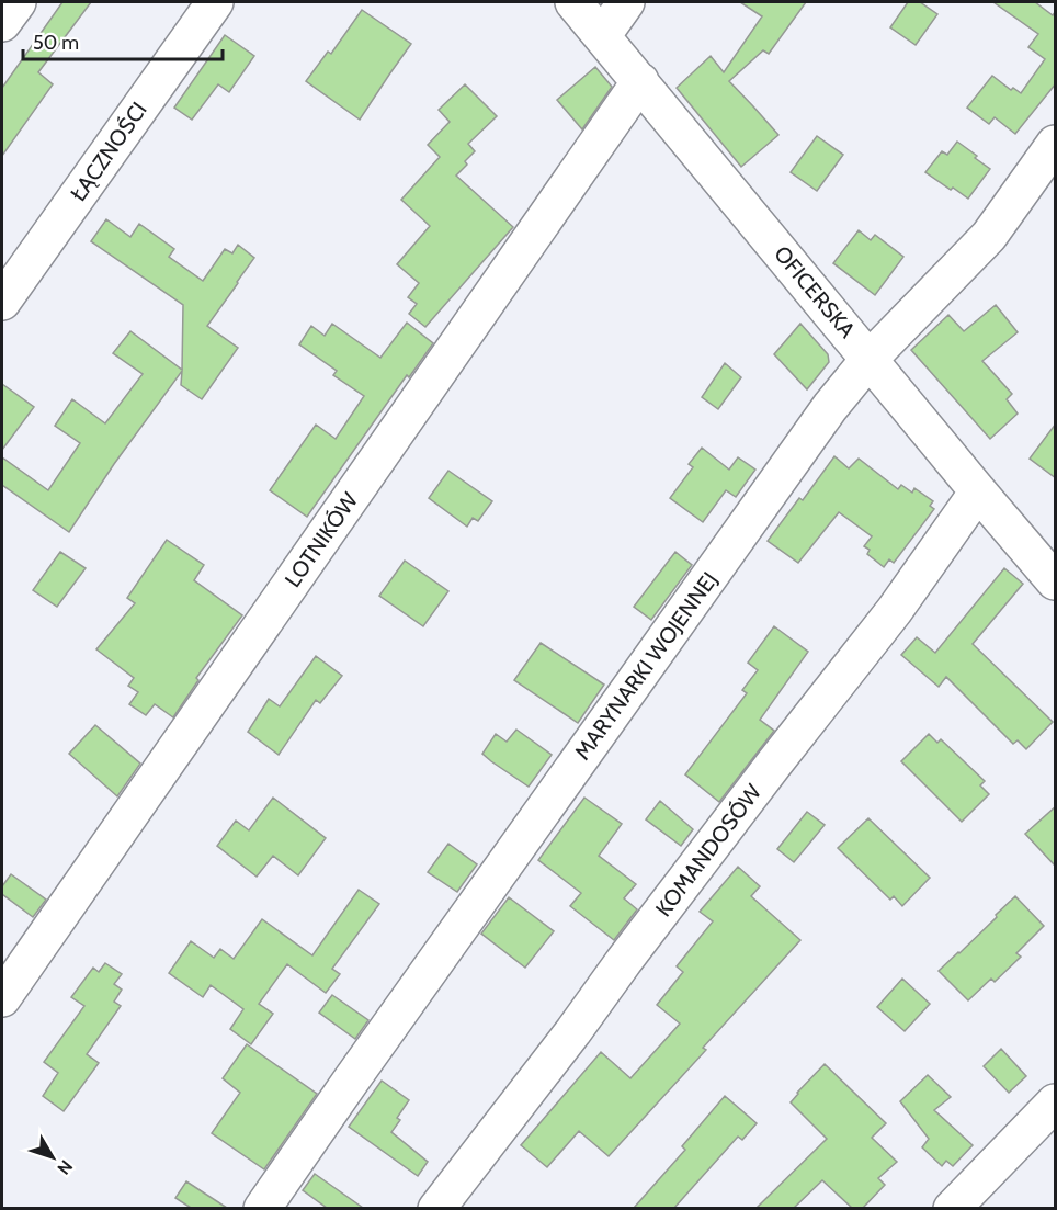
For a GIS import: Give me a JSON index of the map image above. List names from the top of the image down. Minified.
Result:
{"streets":{"street":["ŁĄCZNOŚCI","OFICERSKA","LOTNIKÓW","MARYNARKI WOJENNEJ","KOMANDOSÓW"]},"crossings":[["OFICERSKA","LOTNIKÓW"],["OFICERSKA","MARYNARKI WOJENNEJ"],["OFICERSKA","KOMANDOSÓW"]],"scale_bar":"50 m","north":"bottom right"}
